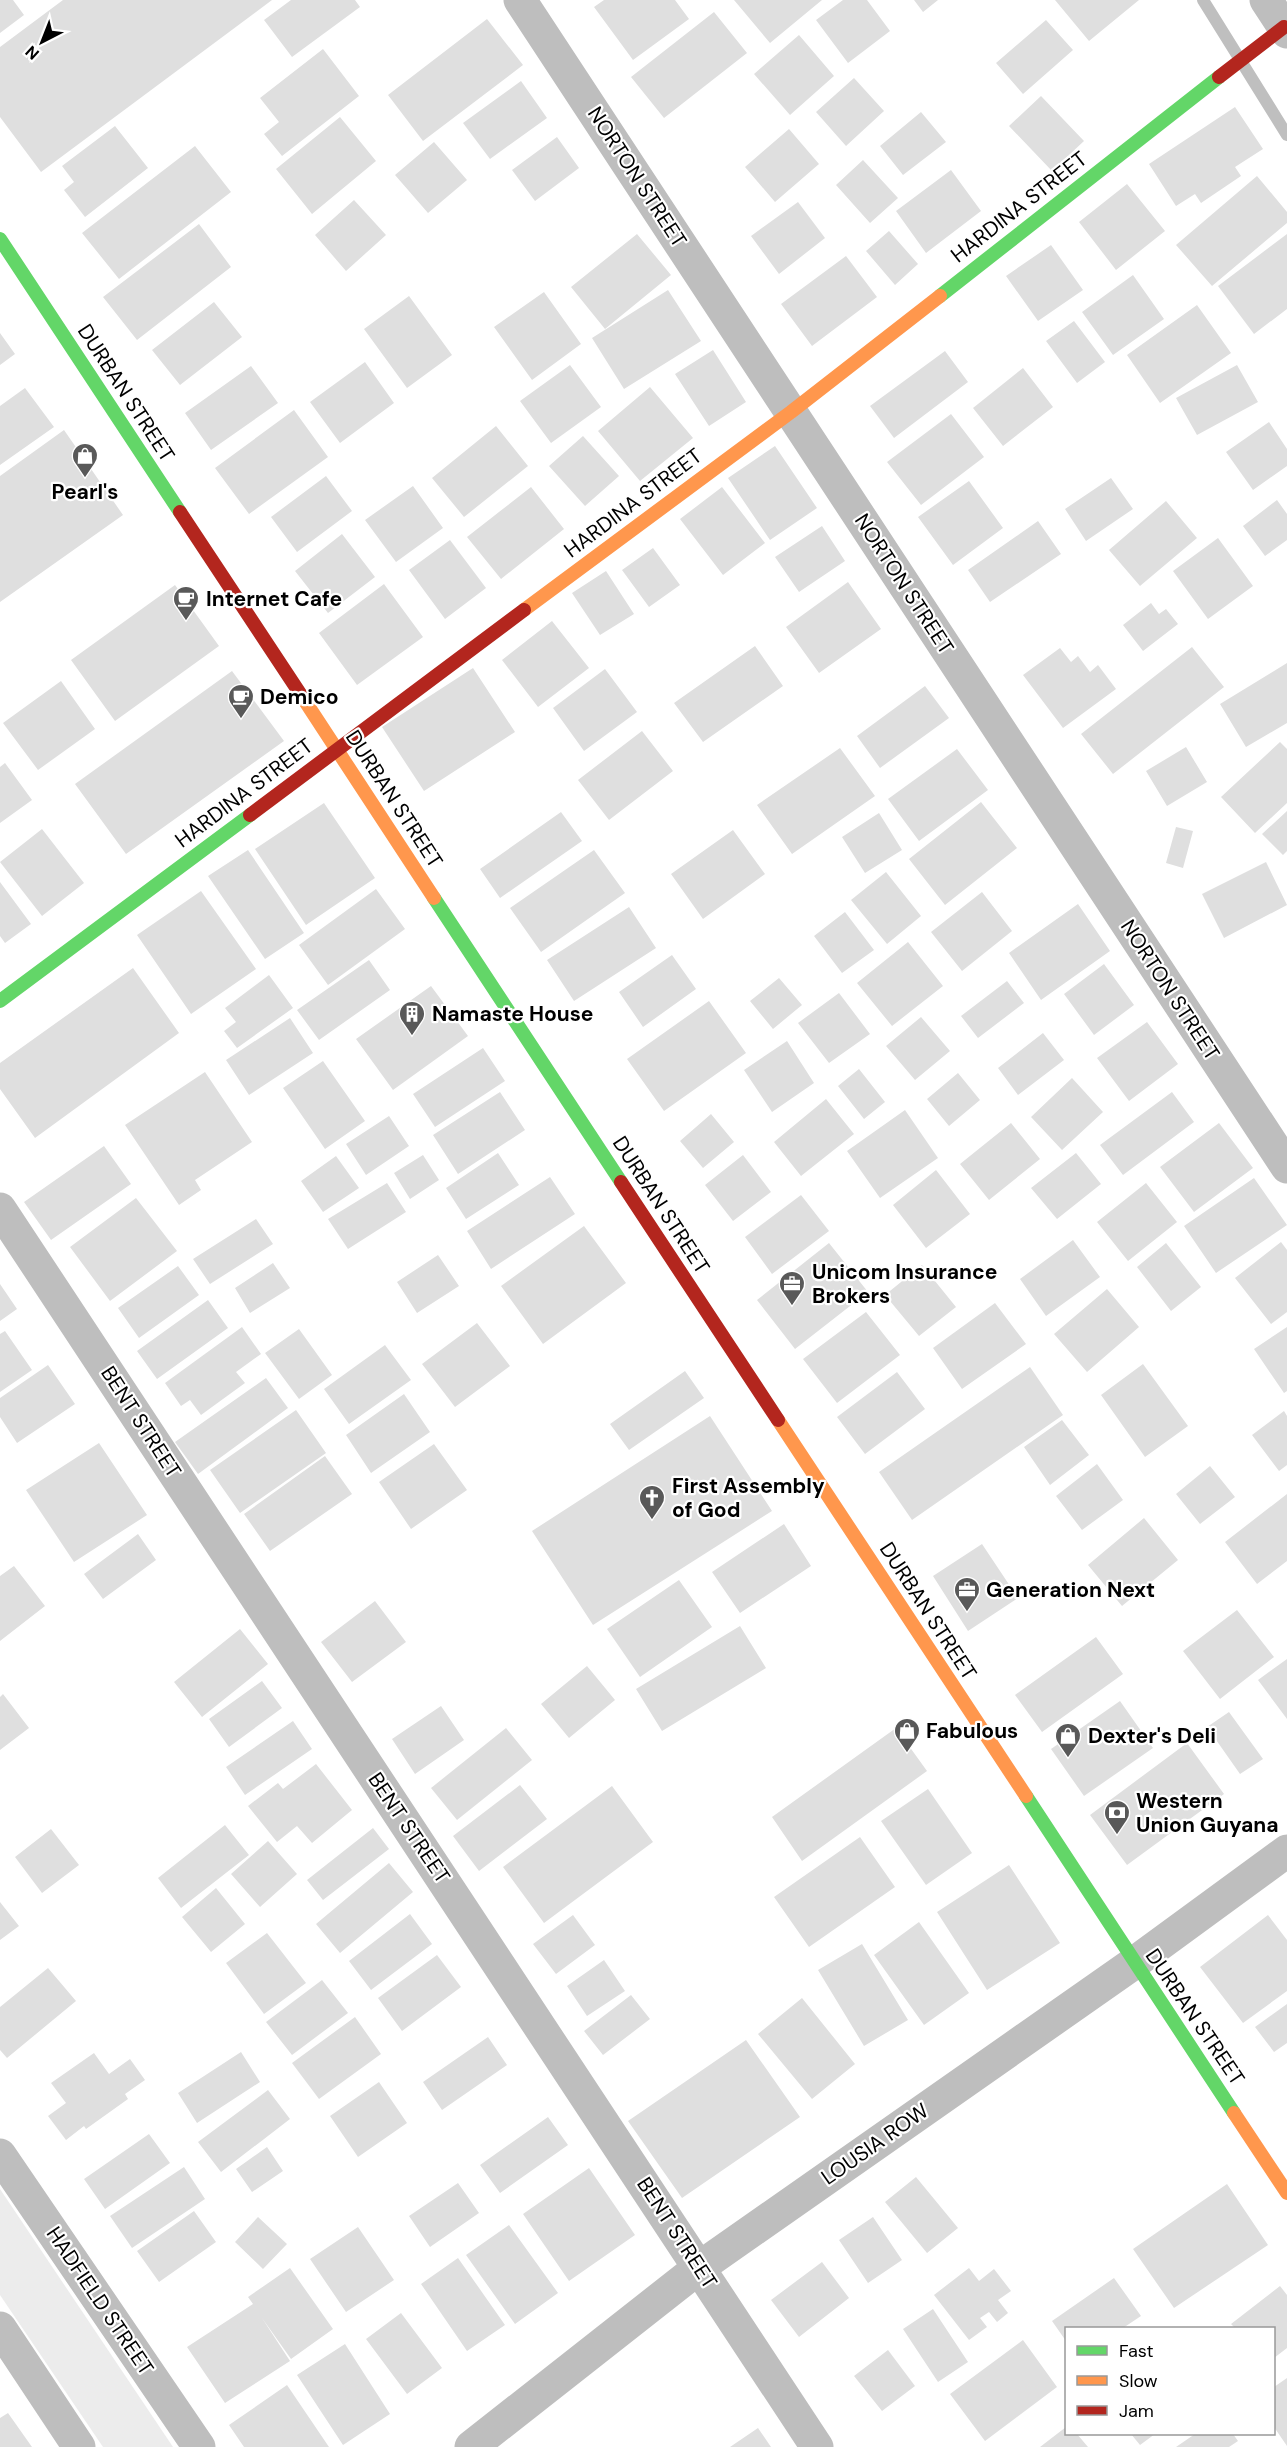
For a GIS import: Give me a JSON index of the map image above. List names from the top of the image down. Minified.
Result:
{"streets":{"street":["NORTON STREET","HARDINA STREET","DURBAN STREET","BENT STREET","LOUSIA ROW","HADFIELD STREET"]},"crossings":[["NORTON STREET","HARDINA STREET"],["HARDINA STREET","DURBAN STREET"],["DURBAN STREET","LOUSIA ROW"],["BENT STREET","LOUSIA ROW"]],"places":{"shop":["Pearl's","Fabulous","Dexter's Deli"],"cafe":["Internet Cafe","Demico"],"building":["Namaste House"],"office":["Unicom Insurance Brokers","Generation Next"],"church":["First Assembly of God"],"bank":["Western Union Guyana"]},"legend":["Fast","Slow","Jam"],"north":"bottom left"}
